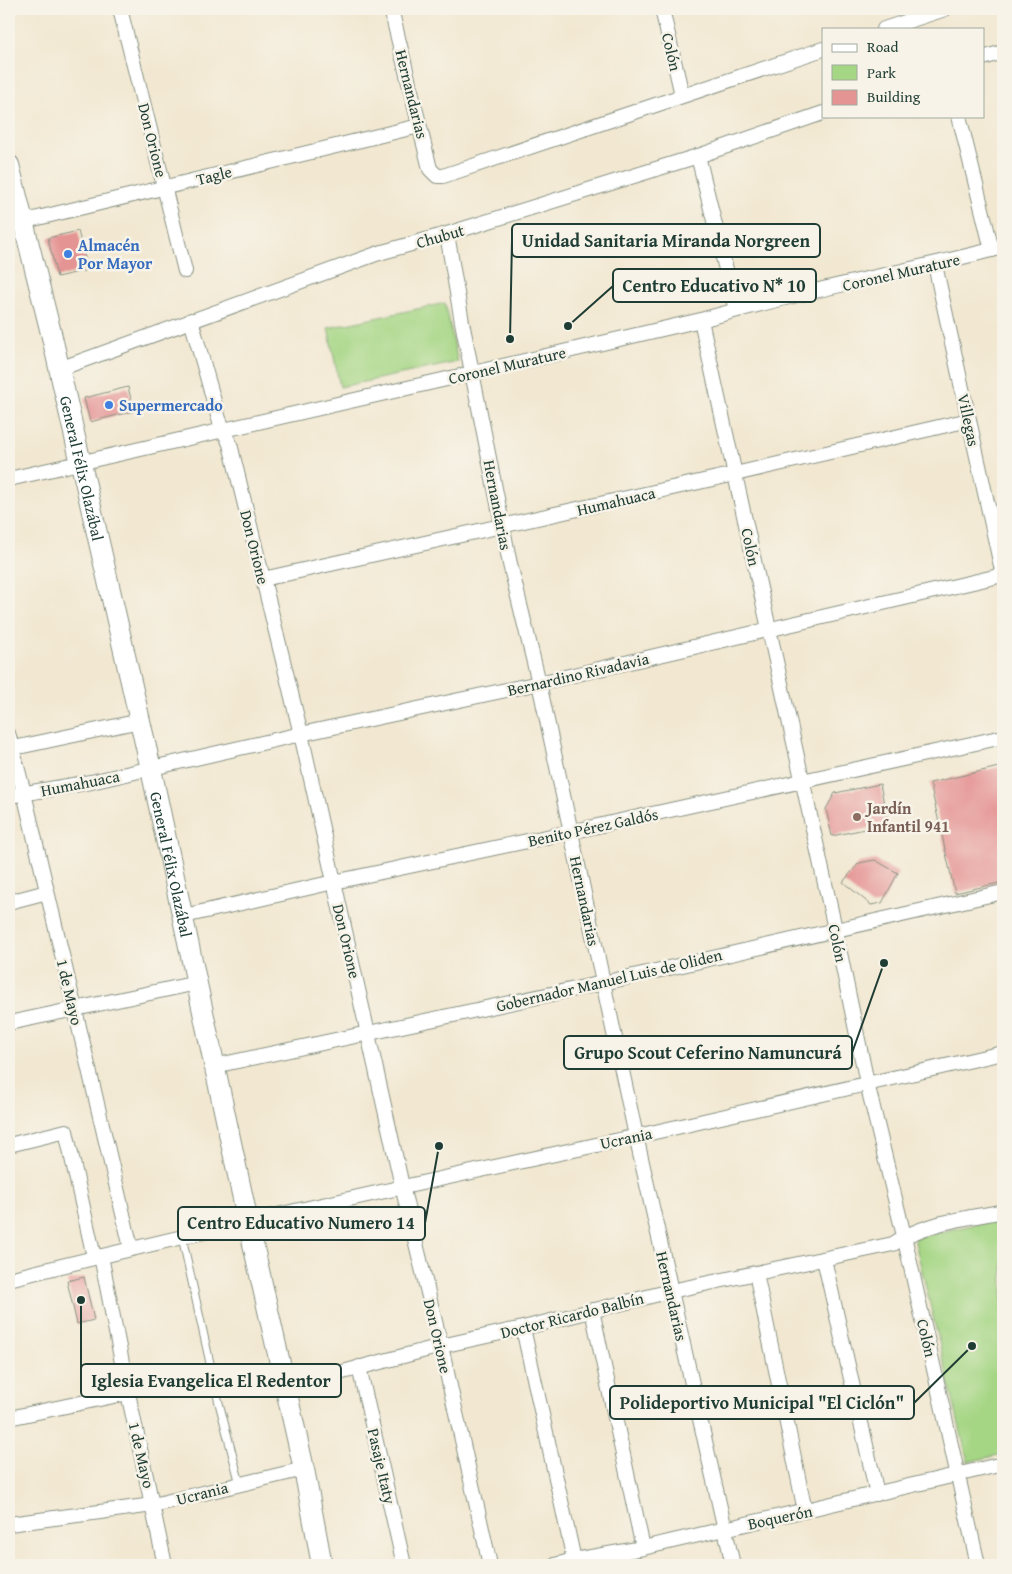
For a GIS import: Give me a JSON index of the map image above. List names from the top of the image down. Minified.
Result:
{"streets":{"street":["Colón","Hernandarias","Don Orione","Tagle","Chubut","Coronel Murature","Villegas","General Félix Olazábal","Humahuaca","Bernardino Rivadavia","Benito Pérez Galdós","Gobernador Manuel Luis de Oliden","1 de Mayo","Ucrania","Doctor Ricardo Balbín","Pasaje Itaty","Boquerón"]},"crossings":[["Colón","Hernandarias"],["Colón","Coronel Murature"],["Colón","Humahuaca"],["Colón","Bernardino Rivadavia"],["Colón","Benito Pérez Galdós"],["Colón","Gobernador Manuel Luis de Oliden"],["Colón","Ucrania"],["Colón","Doctor Ricardo Balbín"],["Colón","Boquerón"],["Hernandarias","Tagle"],["Hernandarias","Chubut"],["Hernandarias","Coronel Murature"],["Hernandarias","Humahuaca"],["Hernandarias","Bernardino Rivadavia"],["Hernandarias","Benito Pérez Galdós"],["Hernandarias","Gobernador Manuel Luis de Oliden"],["Hernandarias","Ucrania"],["Hernandarias","Doctor Ricardo Balbín"],["Hernandarias","Boquerón"],["Don Orione","Tagle"],["Don Orione","Chubut"],["Don Orione","Coronel Murature"],["Don Orione","Humahuaca"],["Don Orione","Bernardino Rivadavia"],["Don Orione","Benito Pérez Galdós"],["Don Orione","Gobernador Manuel Luis de Oliden"],["Don Orione","Ucrania"],["Don Orione","Doctor Ricardo Balbín"],["Tagle","General Félix Olazábal"],["Chubut","General Félix Olazábal"],["Coronel Murature","Villegas"],["Coronel Murature","General Félix Olazábal"],["Villegas","Humahuaca"],["Villegas","Bernardino Rivadavia"],["General Félix Olazábal","Humahuaca"],["General Félix Olazábal","Bernardino Rivadavia"],["General Félix Olazábal","Benito Pérez Galdós"],["General Félix Olazábal","Gobernador Manuel Luis de Oliden"],["General Félix Olazábal","Ucrania"],["General Félix Olazábal","Doctor Ricardo Balbín"],["Humahuaca","Bernardino Rivadavia"],["Humahuaca","1 de Mayo"],["1 de Mayo","Ucrania"],["Doctor Ricardo Balbín","Pasaje Itaty"]],"places":["Almacén Por Mayor","Centro Educativo N* 10","Unidad Sanitaria Miranda Norgreen","Supermercado","Jardín Infantil 941","Grupo Scout Ceferino Namuncurá","Centro Educativo Numero 14","Iglesia Evangelica El Redentor","Polideportivo Municipal \"El Ciclón\""],"legend":["Road","Park","Building"]}
